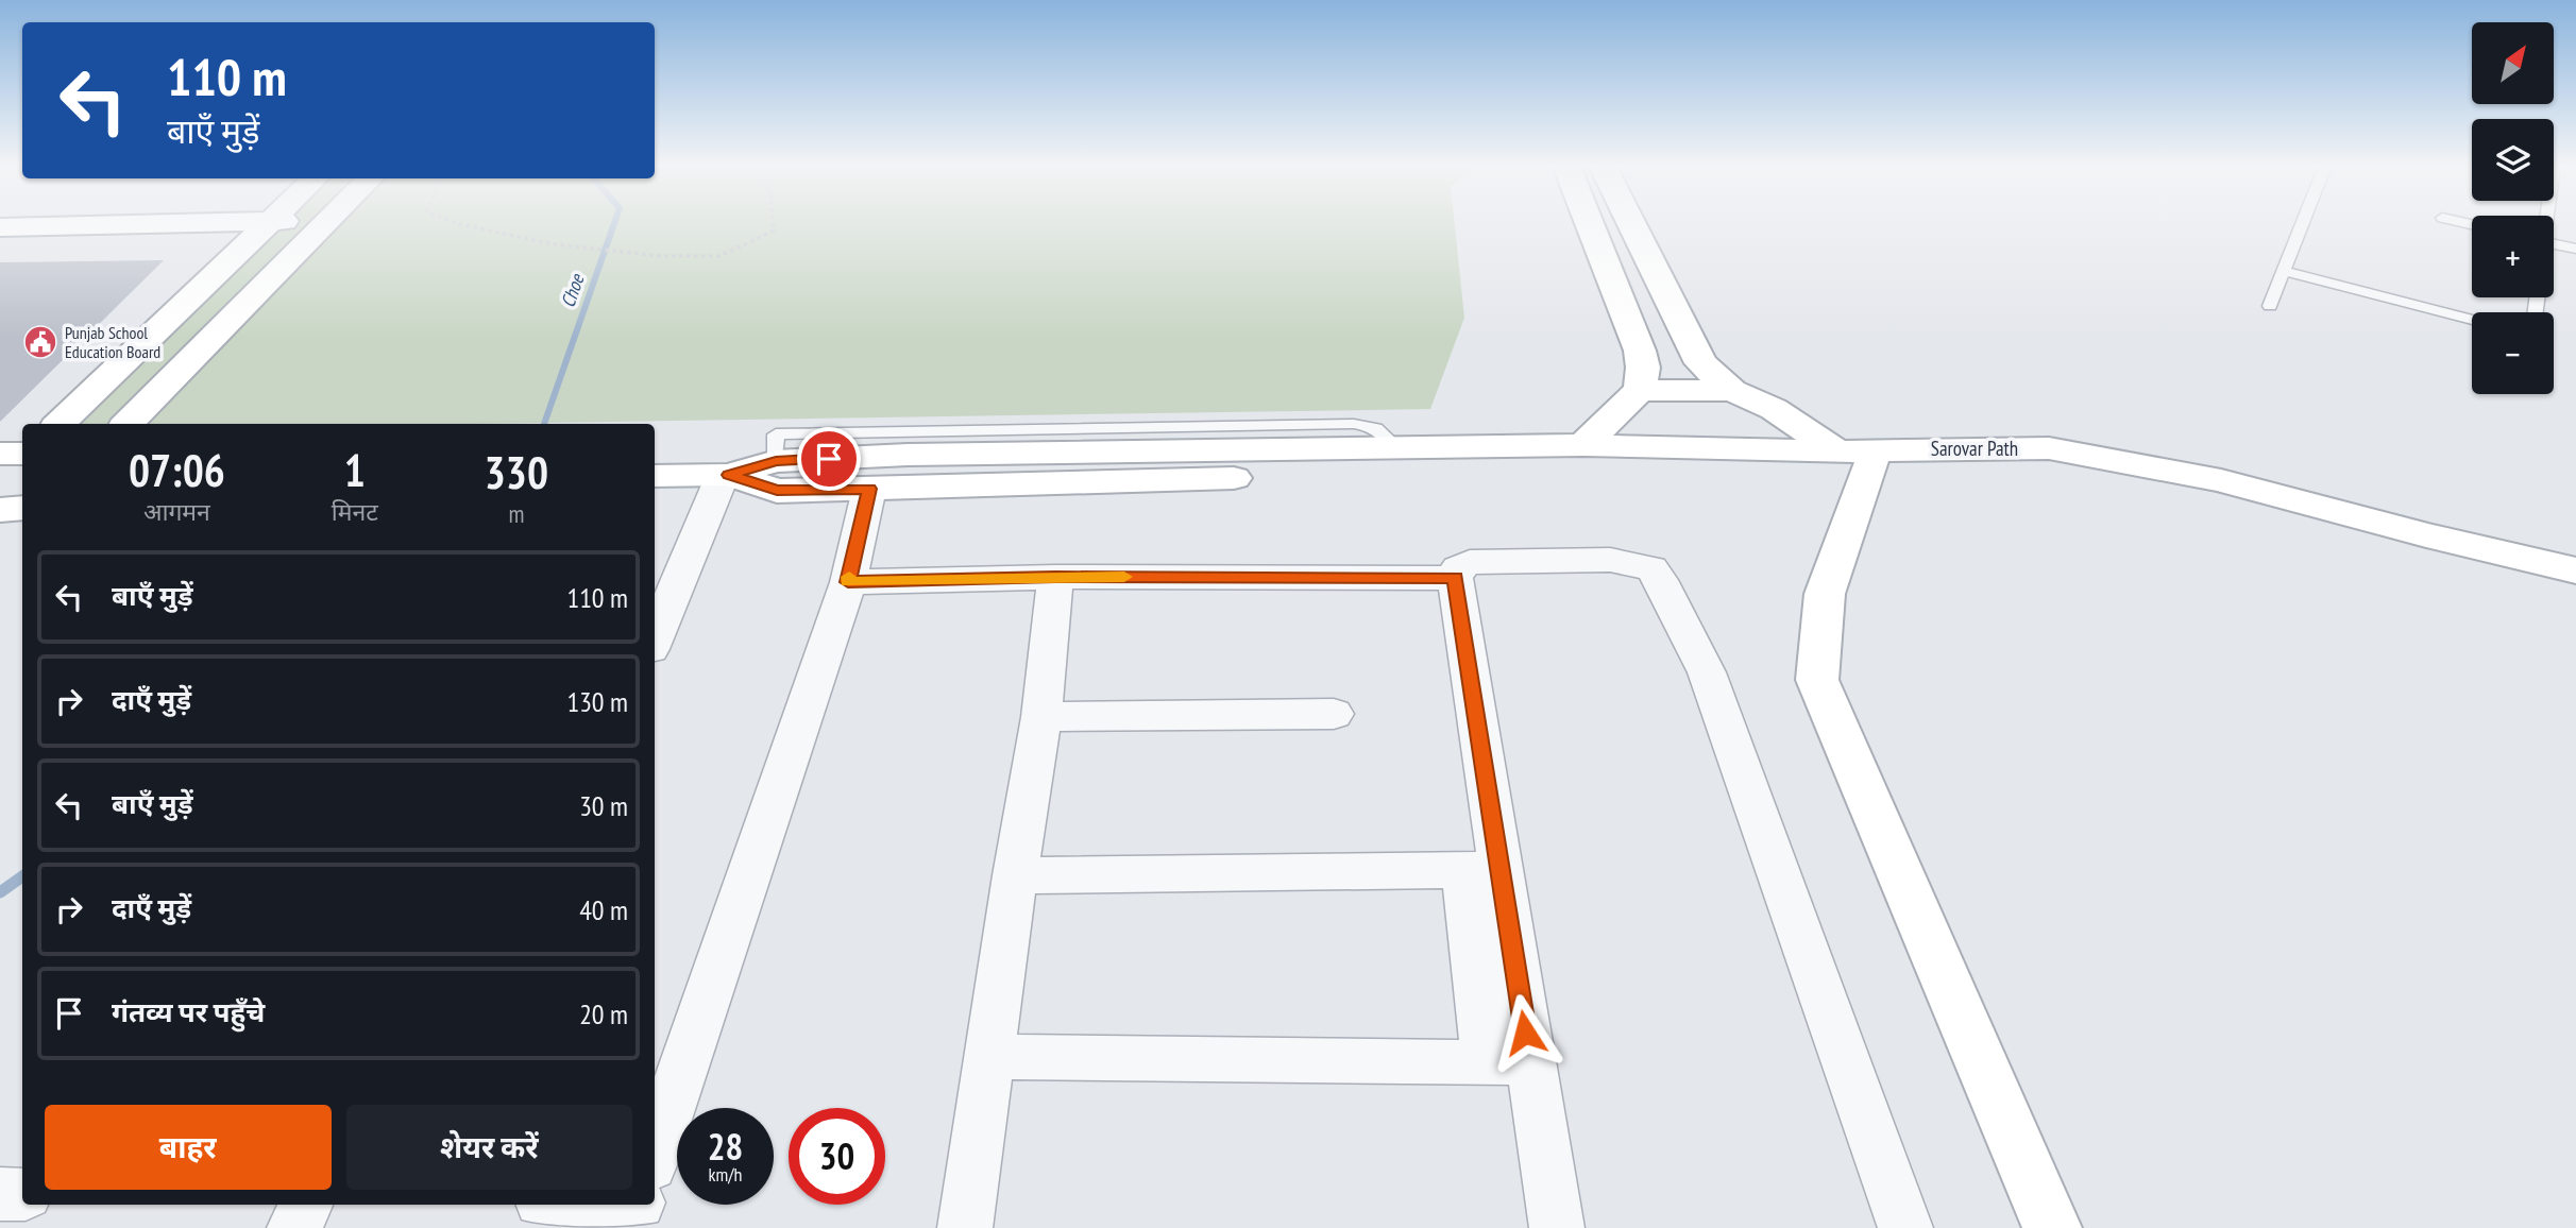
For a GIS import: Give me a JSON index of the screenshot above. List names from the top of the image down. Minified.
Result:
{"streets":{"main road":["Sarovar Path"]},"water":["Choe"],"places":{"public building":["Punjab School Education Board"]},"north":"top right","page":{"map_buttons":["+","−"],"turn":["110 m","बाएँ मुड़ें"],"eta":["07:06","आगमन","1","मिनट","330","m"],"list":[{"name":"बाएँ मुड़ें","value":"110 m"},{"name":"दाएँ मुड़ें","value":"130 m"},{"name":"बाएँ मुड़ें","value":"30 m"},{"name":"दाएँ मुड़ें","value":"40 m"},{"name":"गंतव्य पर पहुँचे","value":"20 m"}],"buttons":["बाहर","शेयर करें"],"speed":"28 km/h","limit":"30"}}
